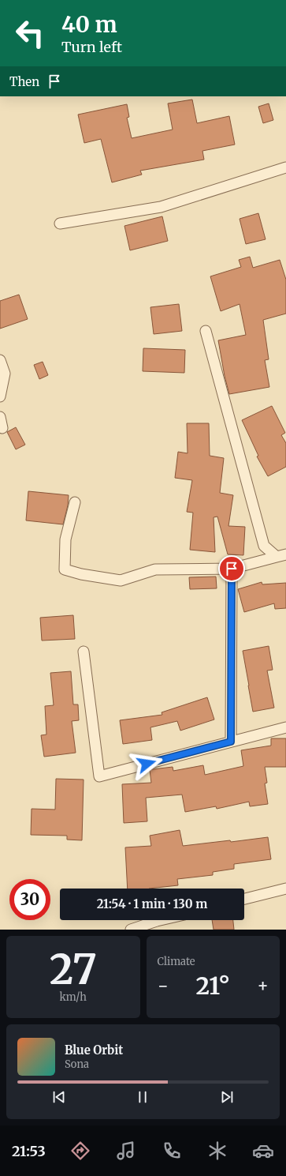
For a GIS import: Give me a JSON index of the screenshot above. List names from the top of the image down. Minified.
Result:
{"page":{"turn":["40 m","Turn left"],"then":"Then","limit":"30","trip":"21:54 · 1 min · 130 m","tile":[["27","km/h"],"Climate"],"heat":["−","21°","+"],"song":["Blue Orbit","Sona"],"tabs":"21:53"}}
